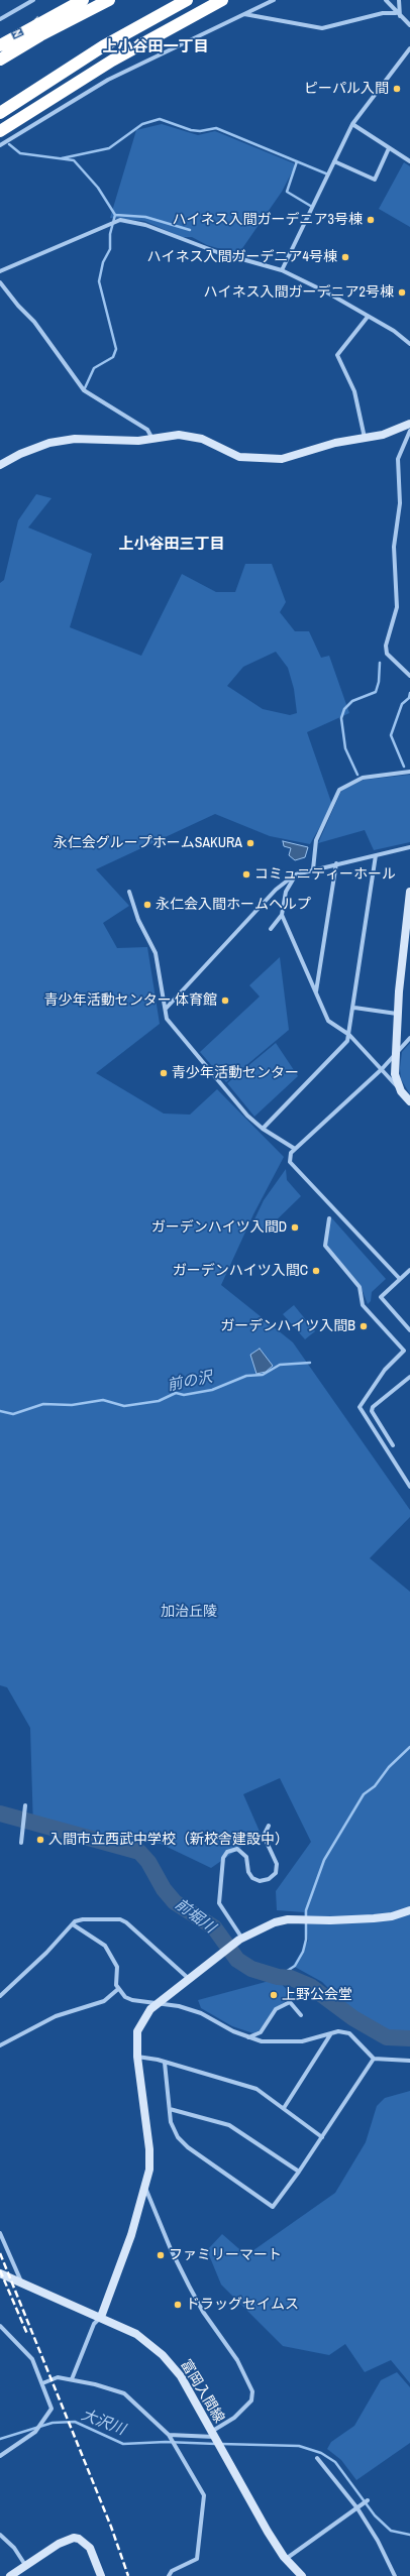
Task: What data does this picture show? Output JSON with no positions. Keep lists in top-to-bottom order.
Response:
{
  "streets": {
    "street": ["富岡入間線"]
  },
  "districts": ["上小谷田一丁目", "上小谷田三丁目"],
  "water": ["前の沢", "前堀川", "大沢川"],
  "parks": ["加治丘陵"],
  "places": [
    "ピーパル入間",
    "ハイネス入間ガーデニア3号棟",
    "ハイネス入間ガーデニア4号棟",
    "ハイネス入間ガーデニア2号棟",
    "永仁会グループホームSAKURA",
    "コミュニティーホール",
    "永仁会入間ホームヘルプ",
    "青少年活動センター 体育館",
    "青少年活動センター",
    "ガーデンハイツ入間D",
    "ガーデンハイツ入間C",
    "ガーデンハイツ入間B",
    "入間市立西武中学校（新校舎建設中）",
    "上野公会堂",
    "ファミリーマート",
    "ドラッグセイムス"
  ],
  "north": "bottom left"
}
